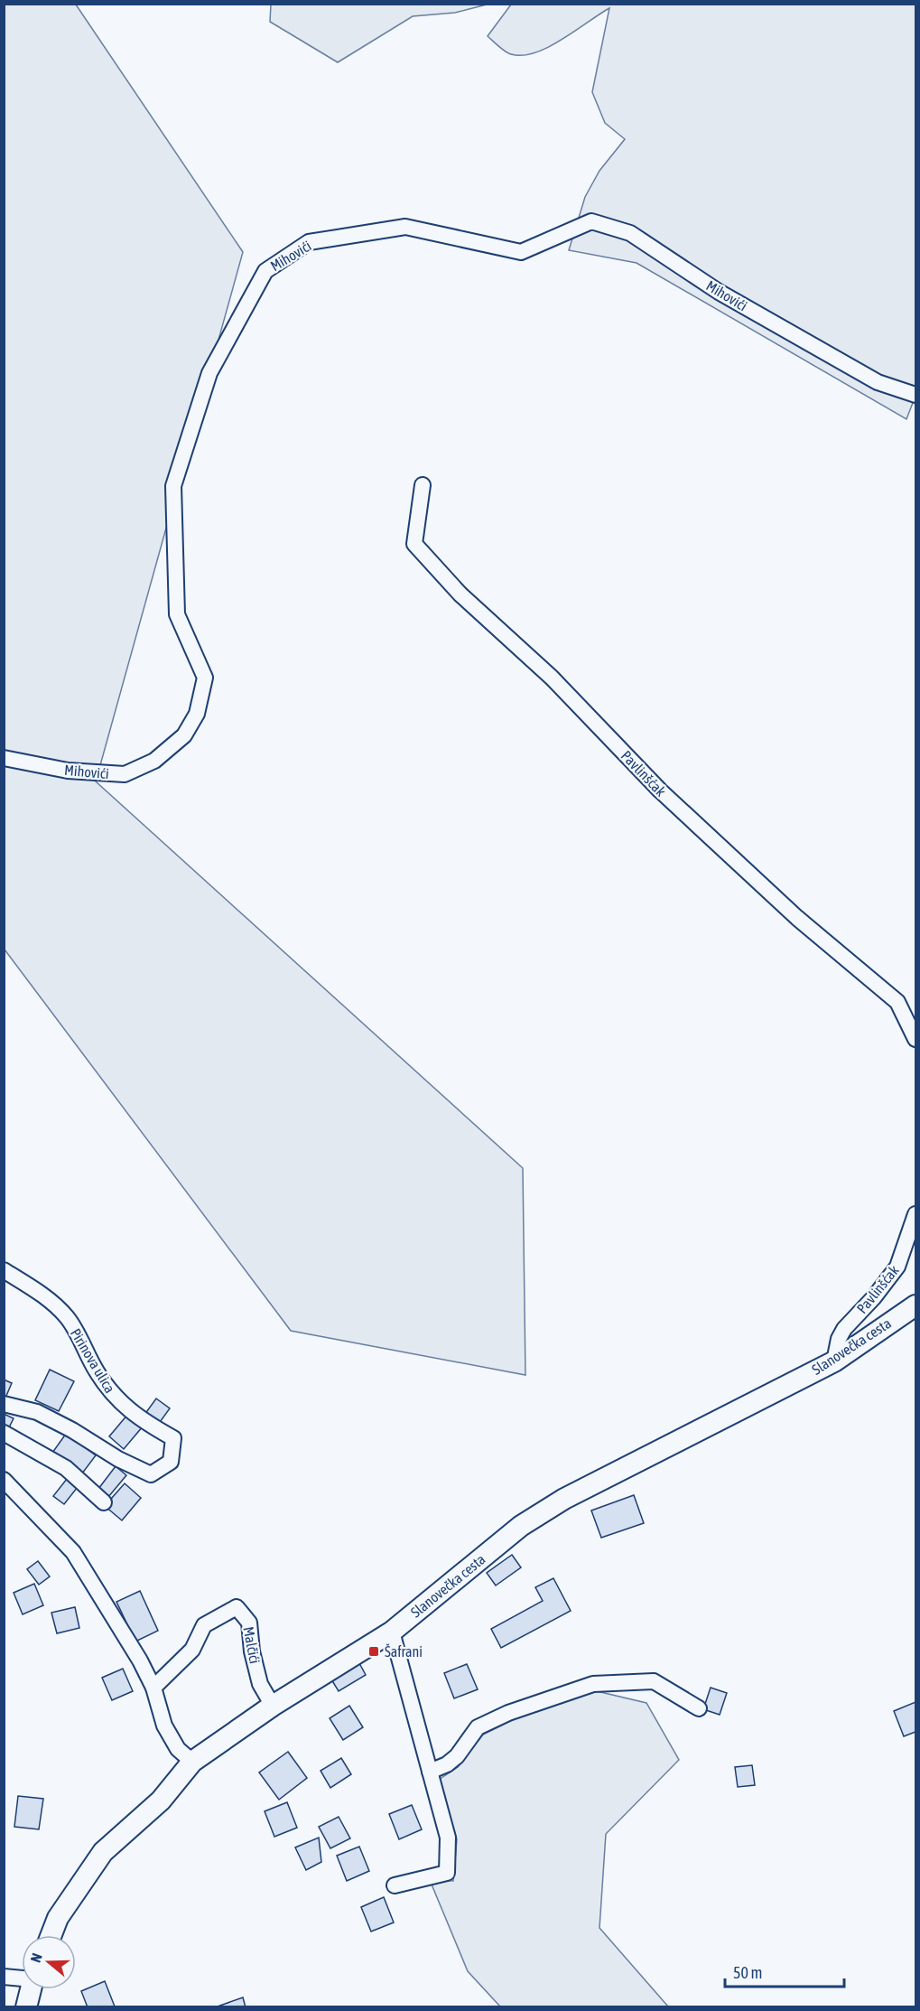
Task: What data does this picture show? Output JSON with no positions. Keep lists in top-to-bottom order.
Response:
{
  "streets": {
    "street": [
      "Mihovići",
      "Pavlinšćak",
      "Slanovečka cesta",
      "Pirinova ulica",
      "Malčići"
    ]
  },
  "crossings": [
    ["Pavlinšćak", "Slanovečka cesta"],
    ["Slanovečka cesta", "Malčići"]
  ],
  "places": {
    "transit": ["Šafrani"]
  },
  "scale_bar": "50 m",
  "north": "left"
}
